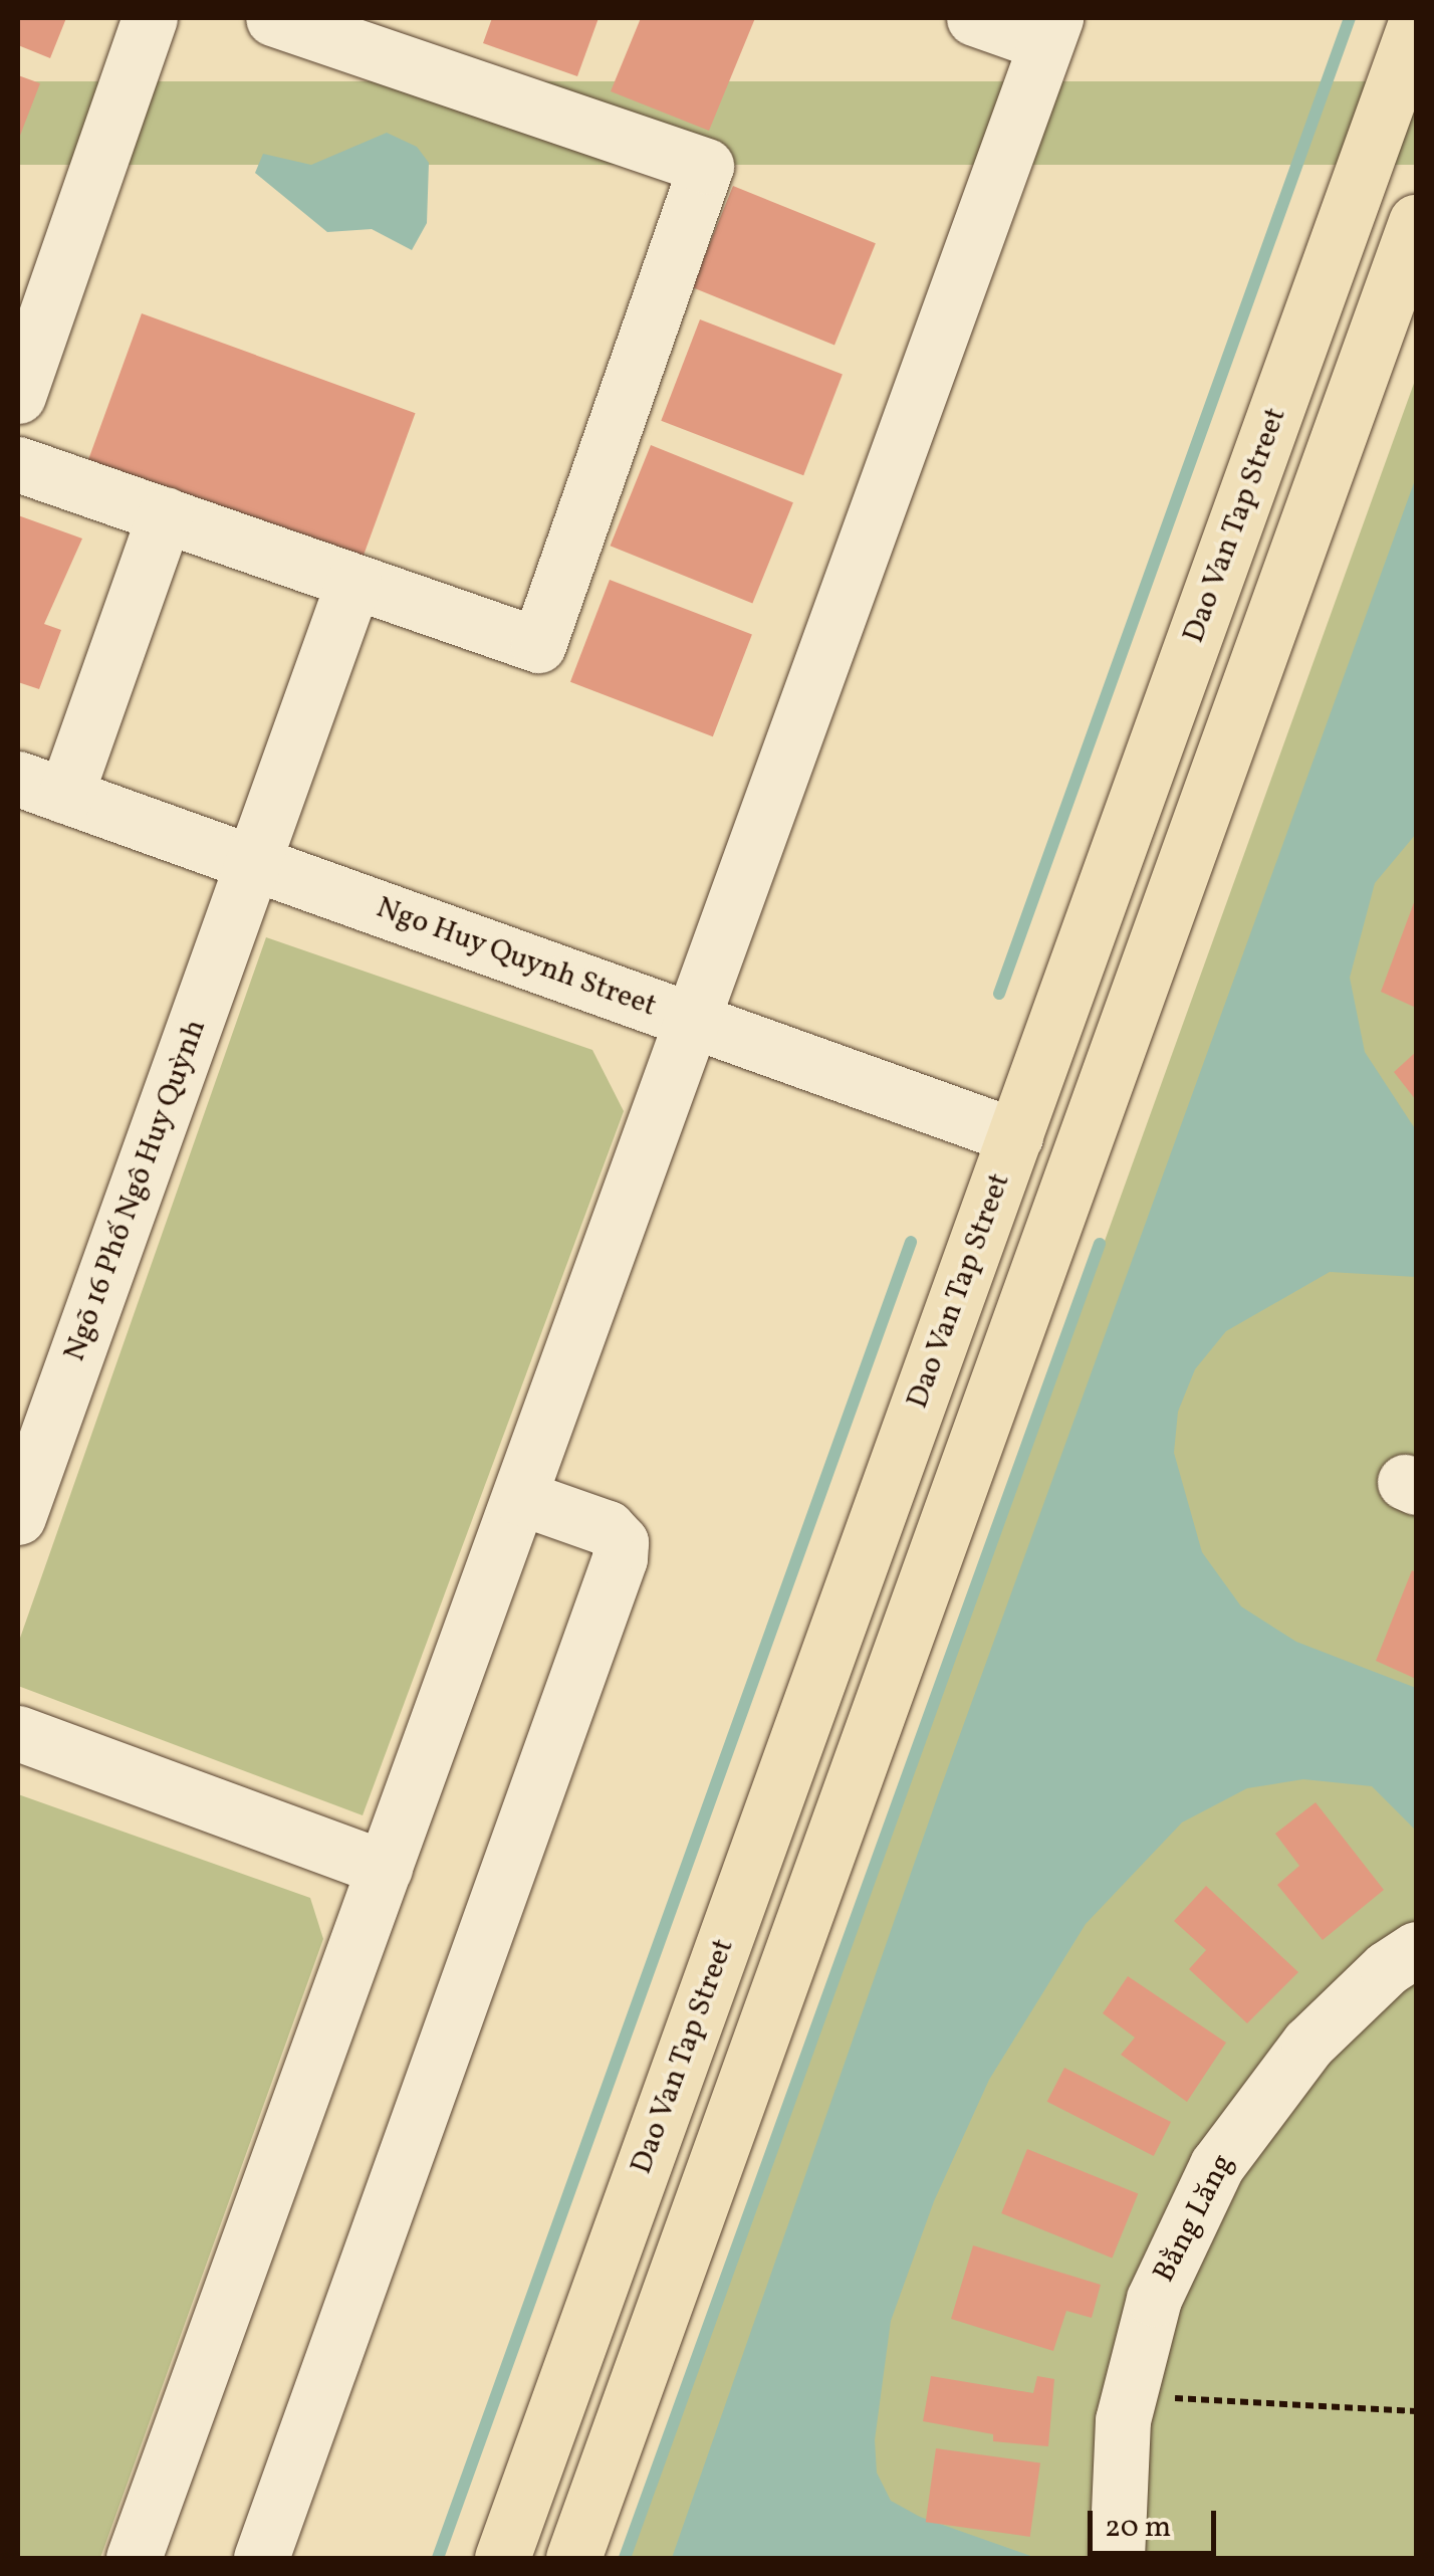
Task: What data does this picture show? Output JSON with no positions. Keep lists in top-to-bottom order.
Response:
{
  "streets": {
    "main road": ["Dao Van Tap Street"],
    "street": ["Ngo Huy Quynh Street", "Ngõ 16 Phố Ngô Huy Quỳnh", "Bằng Lăng"]
  },
  "crossings": [
    ["Dao Van Tap Street", "Ngo Huy Quynh Street"],
    ["Ngo Huy Quynh Street", "Ngõ 16 Phố Ngô Huy Quỳnh"]
  ],
  "scale_bar": "20 m"
}
